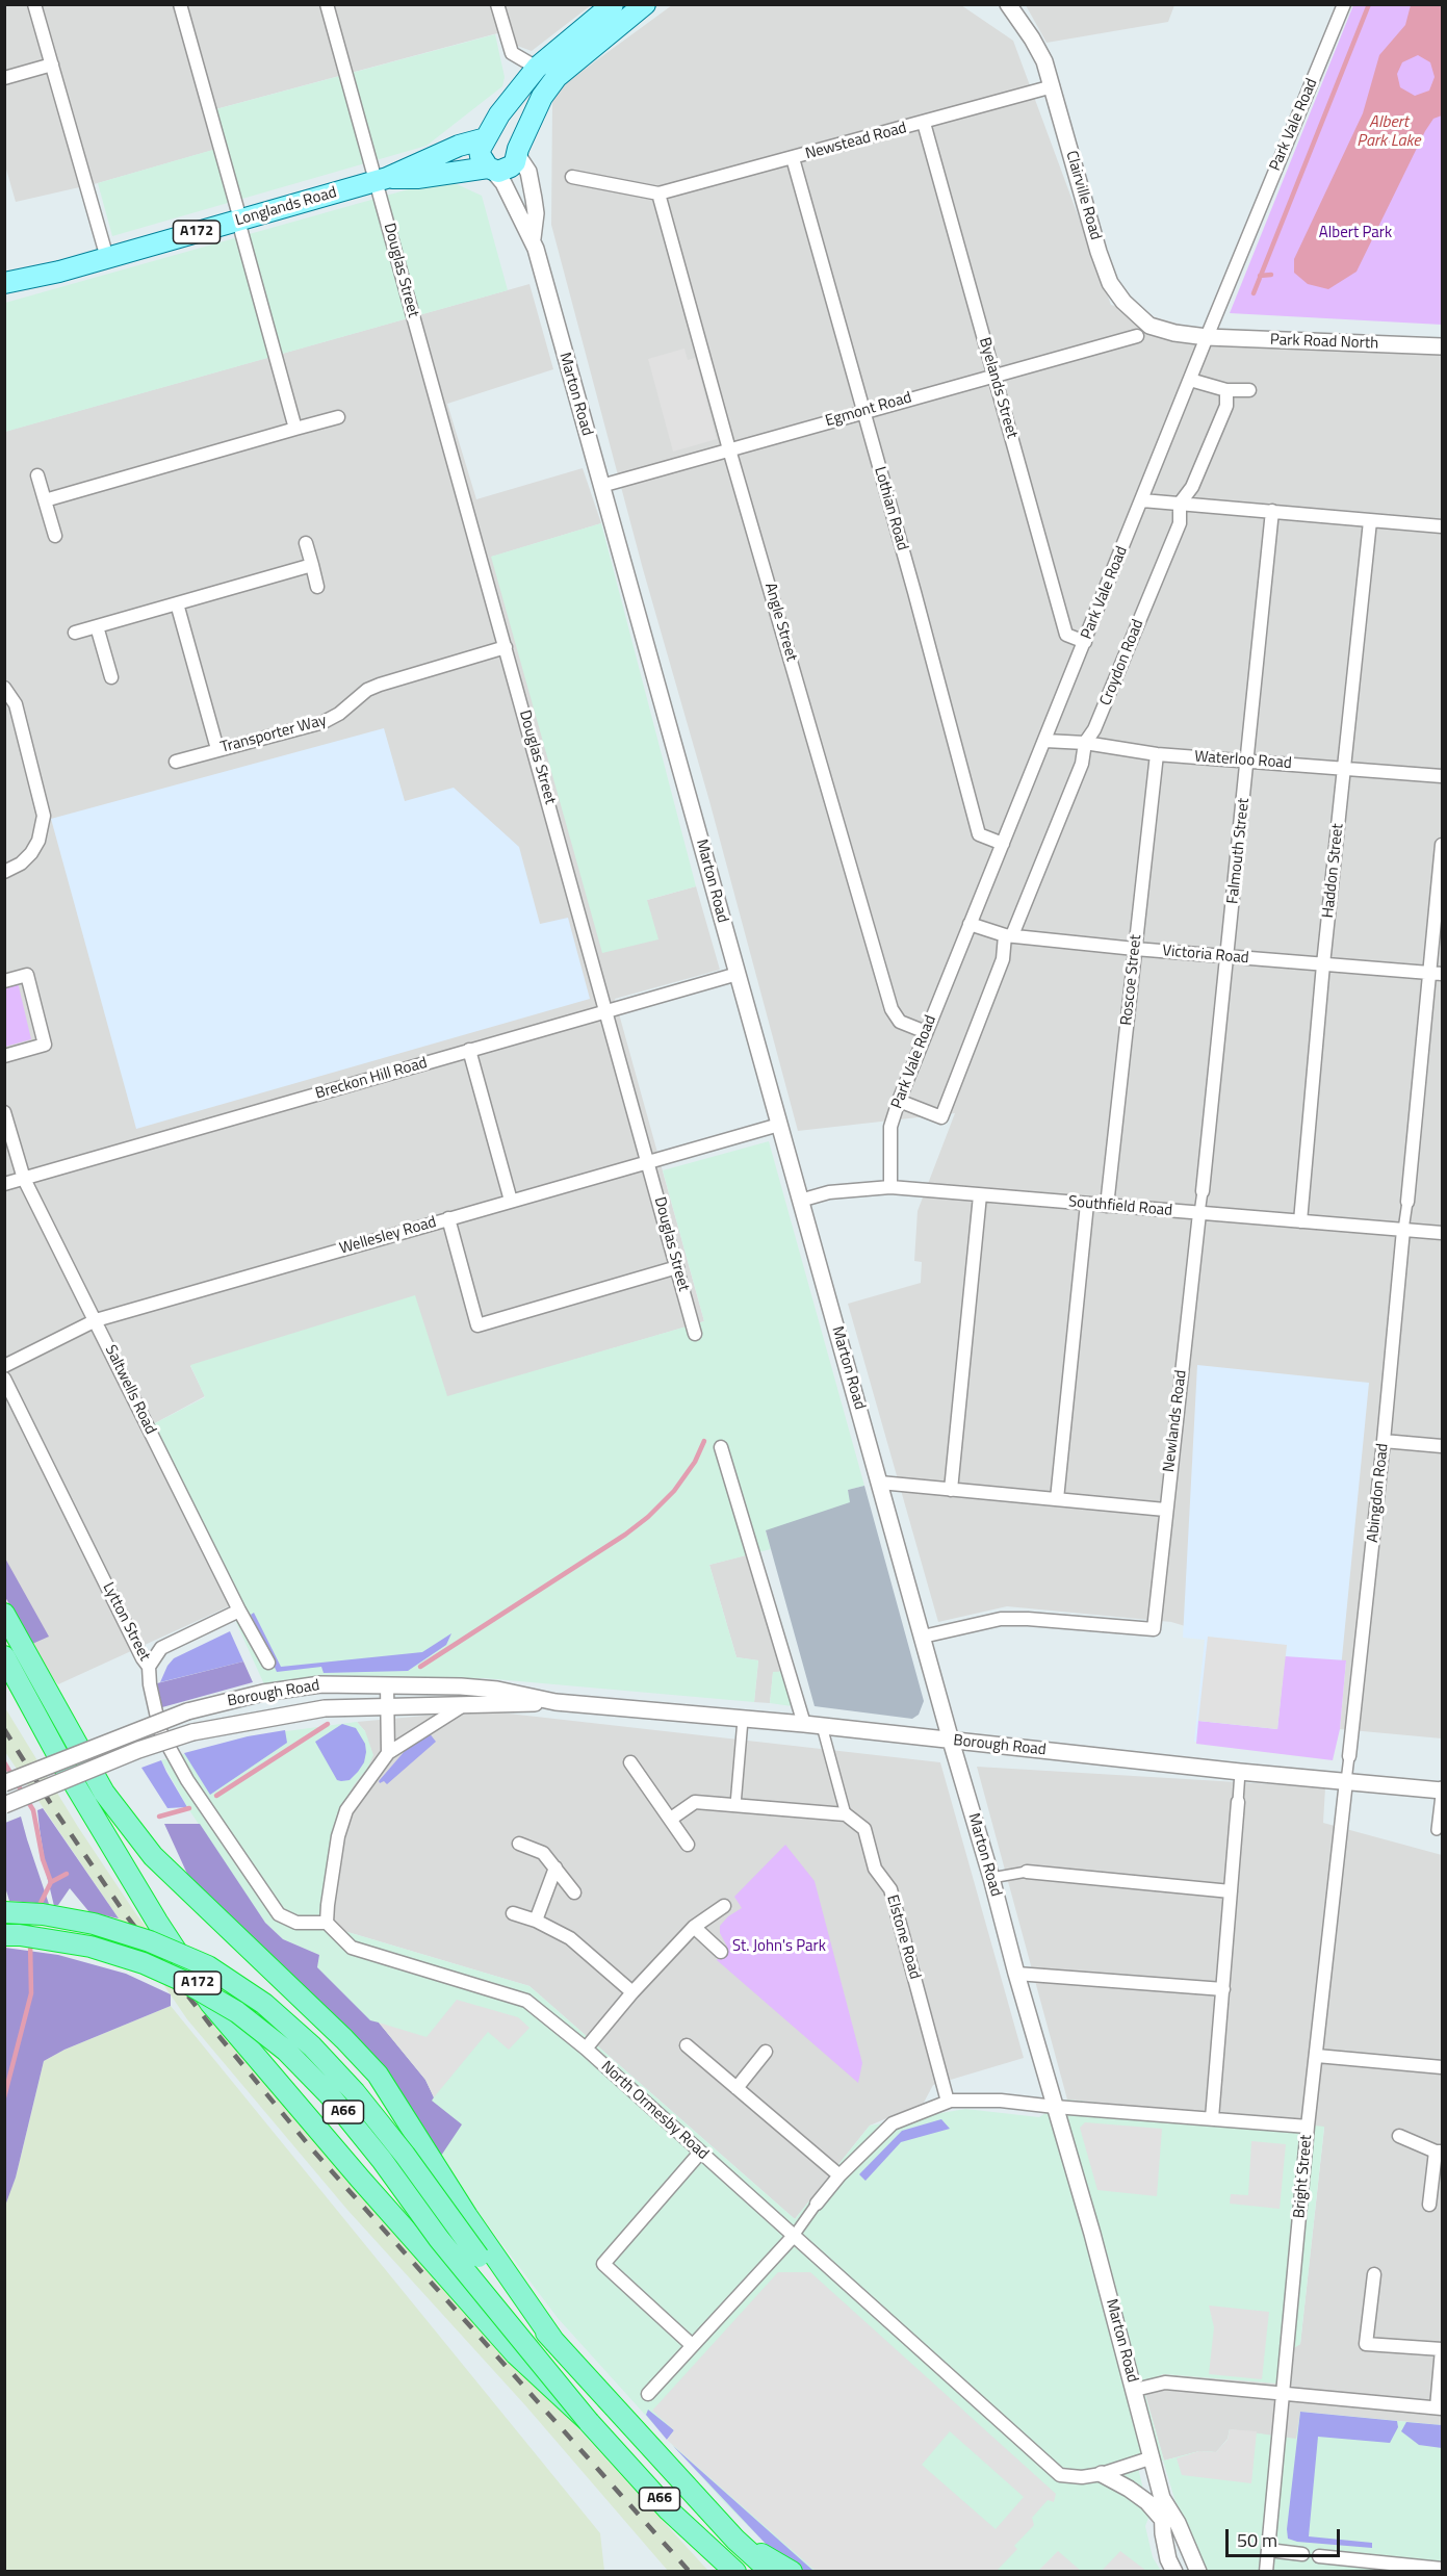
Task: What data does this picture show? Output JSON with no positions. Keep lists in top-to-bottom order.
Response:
{
  "streets": {
    "highway": ["A172", "A66"],
    "main road": ["Longlands Road", "Marton Road"],
    "street": [
      "Park Vale Road",
      "Newstead Road",
      "Clairville Road",
      "Douglas Street",
      "Park Road North",
      "Byelands Street",
      "Egmont Road",
      "Lothian Road",
      "Angle Street",
      "Croydon Road",
      "Transporter Way",
      "Waterloo Road",
      "Falmouth Street",
      "Haddon Street",
      "Victoria Road",
      "Roscoe Street",
      "Breckon Hill Road",
      "Southfield Road",
      "Wellesley Road",
      "Saltwells Road",
      "Newlands Road",
      "Abingdon Road",
      "Lytton Street",
      "Borough Road",
      "Elstone Road",
      "North Ormesby Road",
      "Bright Street"
    ]
  },
  "crossings": [
    ["Park Vale Road", "Clairville Road"],
    ["Park Vale Road", "Park Road North"],
    ["Park Vale Road", "Byelands Street"],
    ["Park Vale Road", "Lothian Road"],
    ["Park Vale Road", "Angle Street"],
    ["Park Vale Road", "Croydon Road"],
    ["Park Vale Road", "Waterloo Road"],
    ["Park Vale Road", "Victoria Road"],
    ["Park Vale Road", "Southfield Road"],
    ["Newstead Road", "Clairville Road"],
    ["Newstead Road", "Byelands Street"],
    ["Newstead Road", "Lothian Road"],
    ["Newstead Road", "Angle Street"],
    ["Clairville Road", "Park Road North"],
    ["Longlands Road", "Douglas Street"],
    ["Longlands Road", "Marton Road"],
    ["A172", "A66"],
    ["Douglas Street", "Transporter Way"],
    ["Douglas Street", "Breckon Hill Road"],
    ["Douglas Street", "Wellesley Road"],
    ["Byelands Street", "Egmont Road"],
    ["Marton Road", "Egmont Road"],
    ["Marton Road", "Breckon Hill Road"],
    ["Marton Road", "Southfield Road"],
    ["Marton Road", "Wellesley Road"],
    ["Marton Road", "Newlands Road"],
    ["Marton Road", "Borough Road"],
    ["Marton Road", "North Ormesby Road"],
    ["Egmont Road", "Lothian Road"],
    ["Egmont Road", "Angle Street"],
    ["Croydon Road", "Waterloo Road"],
    ["Croydon Road", "Victoria Road"],
    ["Waterloo Road", "Falmouth Street"],
    ["Waterloo Road", "Haddon Street"],
    ["Waterloo Road", "Roscoe Street"],
    ["Falmouth Street", "Victoria Road"],
    ["Haddon Street", "Victoria Road"],
    ["Haddon Street", "Southfield Road"],
    ["Victoria Road", "Roscoe Street"],
    ["Roscoe Street", "Southfield Road"],
    ["Breckon Hill Road", "Saltwells Road"],
    ["Southfield Road", "Newlands Road"],
    ["Southfield Road", "Abingdon Road"],
    ["Wellesley Road", "Saltwells Road"],
    ["Lytton Street", "North Ormesby Road"],
    ["Borough Road", "Bright Street"]
  ],
  "water": ["Albert Park Lake"],
  "parks": ["Albert Park", "St. John's Park"],
  "scale_bar": "50 m"
}
